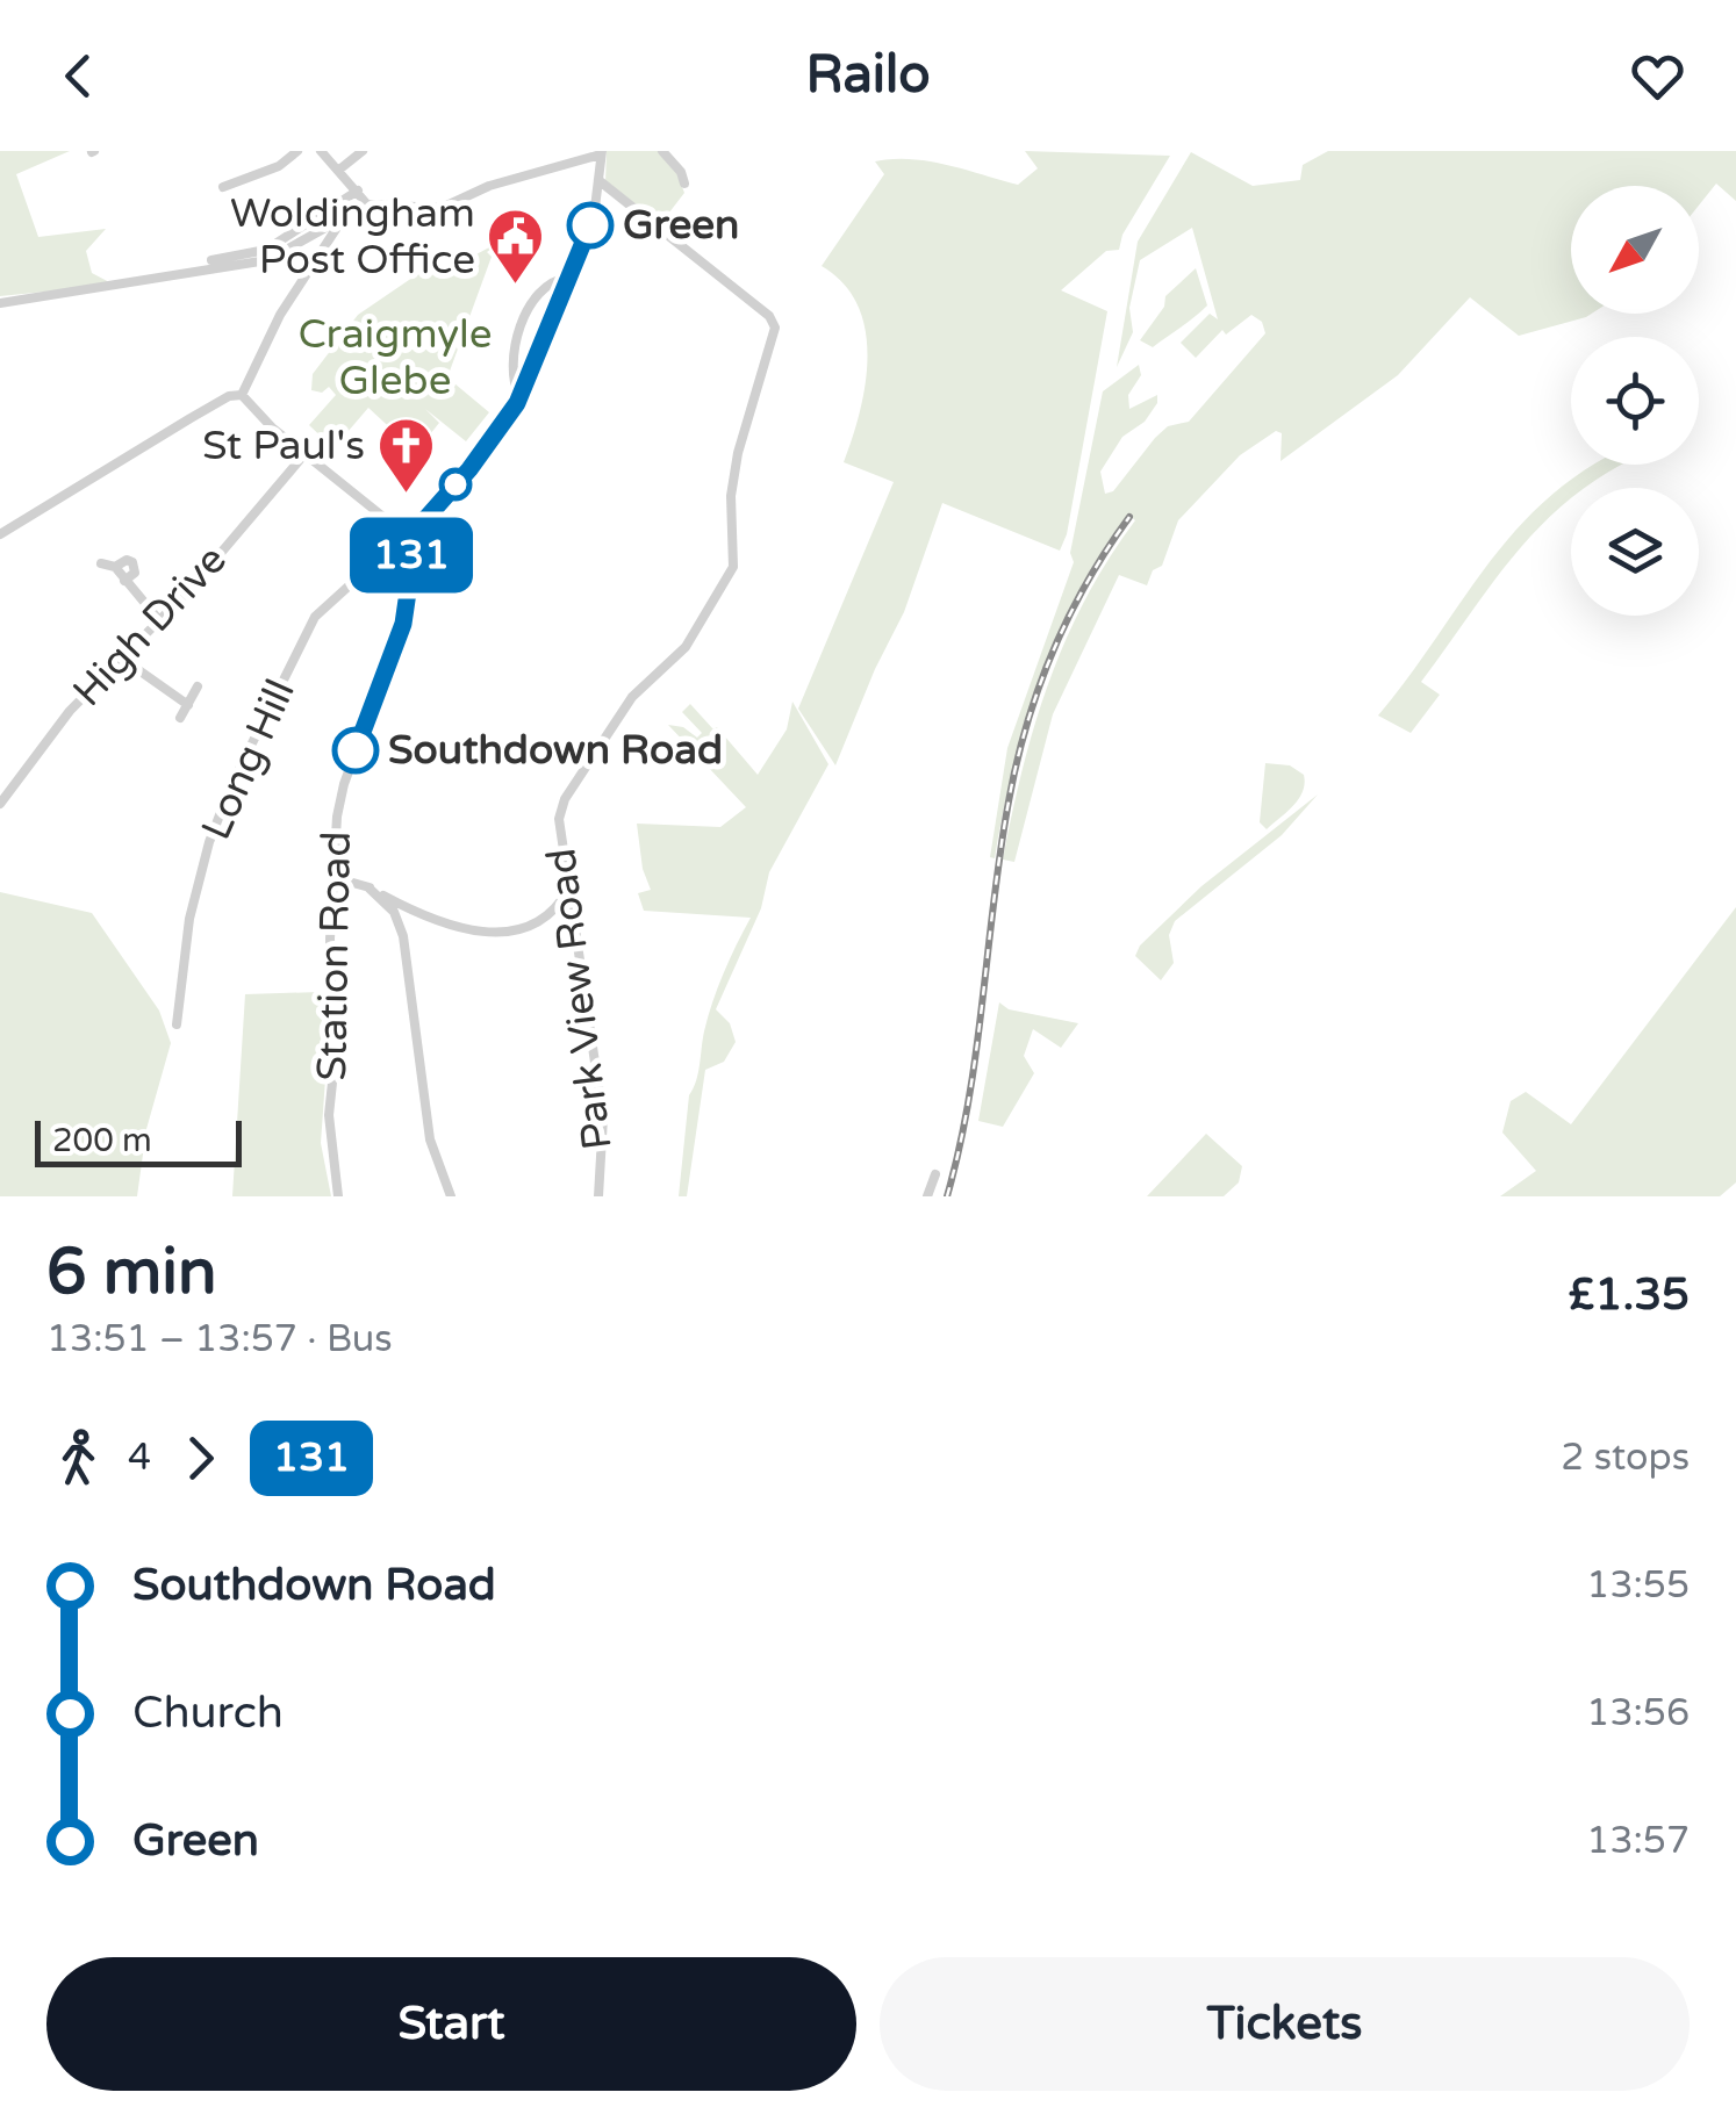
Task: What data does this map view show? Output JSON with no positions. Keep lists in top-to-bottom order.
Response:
{
  "streets": {
    "street": [
      "High Drive",
      "Long Hill",
      "Station Road",
      "Park View Road"
    ]
  },
  "crossings": [
    ["Long Hill", "Station Road"],
    ["Station Road", "Park View Road"]
  ],
  "parks": ["Craigmyle Glebe"],
  "places": {
    "other": ["Green", "Southdown Road"],
    "public building": ["Woldingham Post Office"],
    "church": ["St Paul's"]
  },
  "lines": ["bus line 131"],
  "scale_bar": "200 m",
  "north": "bottom left",
  "page": {
    "header": "Railo",
    "on_map": "131",
    "scale": "200 m",
    "heading": ["6 min", "13:51 – 13:57 · Bus", "£1.35"],
    "legs": ["4", "131", "2 stops"],
    "list": [
      {
        "name": "Southdown Road",
        "value": "13:55"
      },
      {
        "name": "Church",
        "value": "13:56"
      },
      {
        "name": "Green",
        "value": "13:57"
      }
    ],
    "buttons": ["Start", "Tickets"]
  }
}
